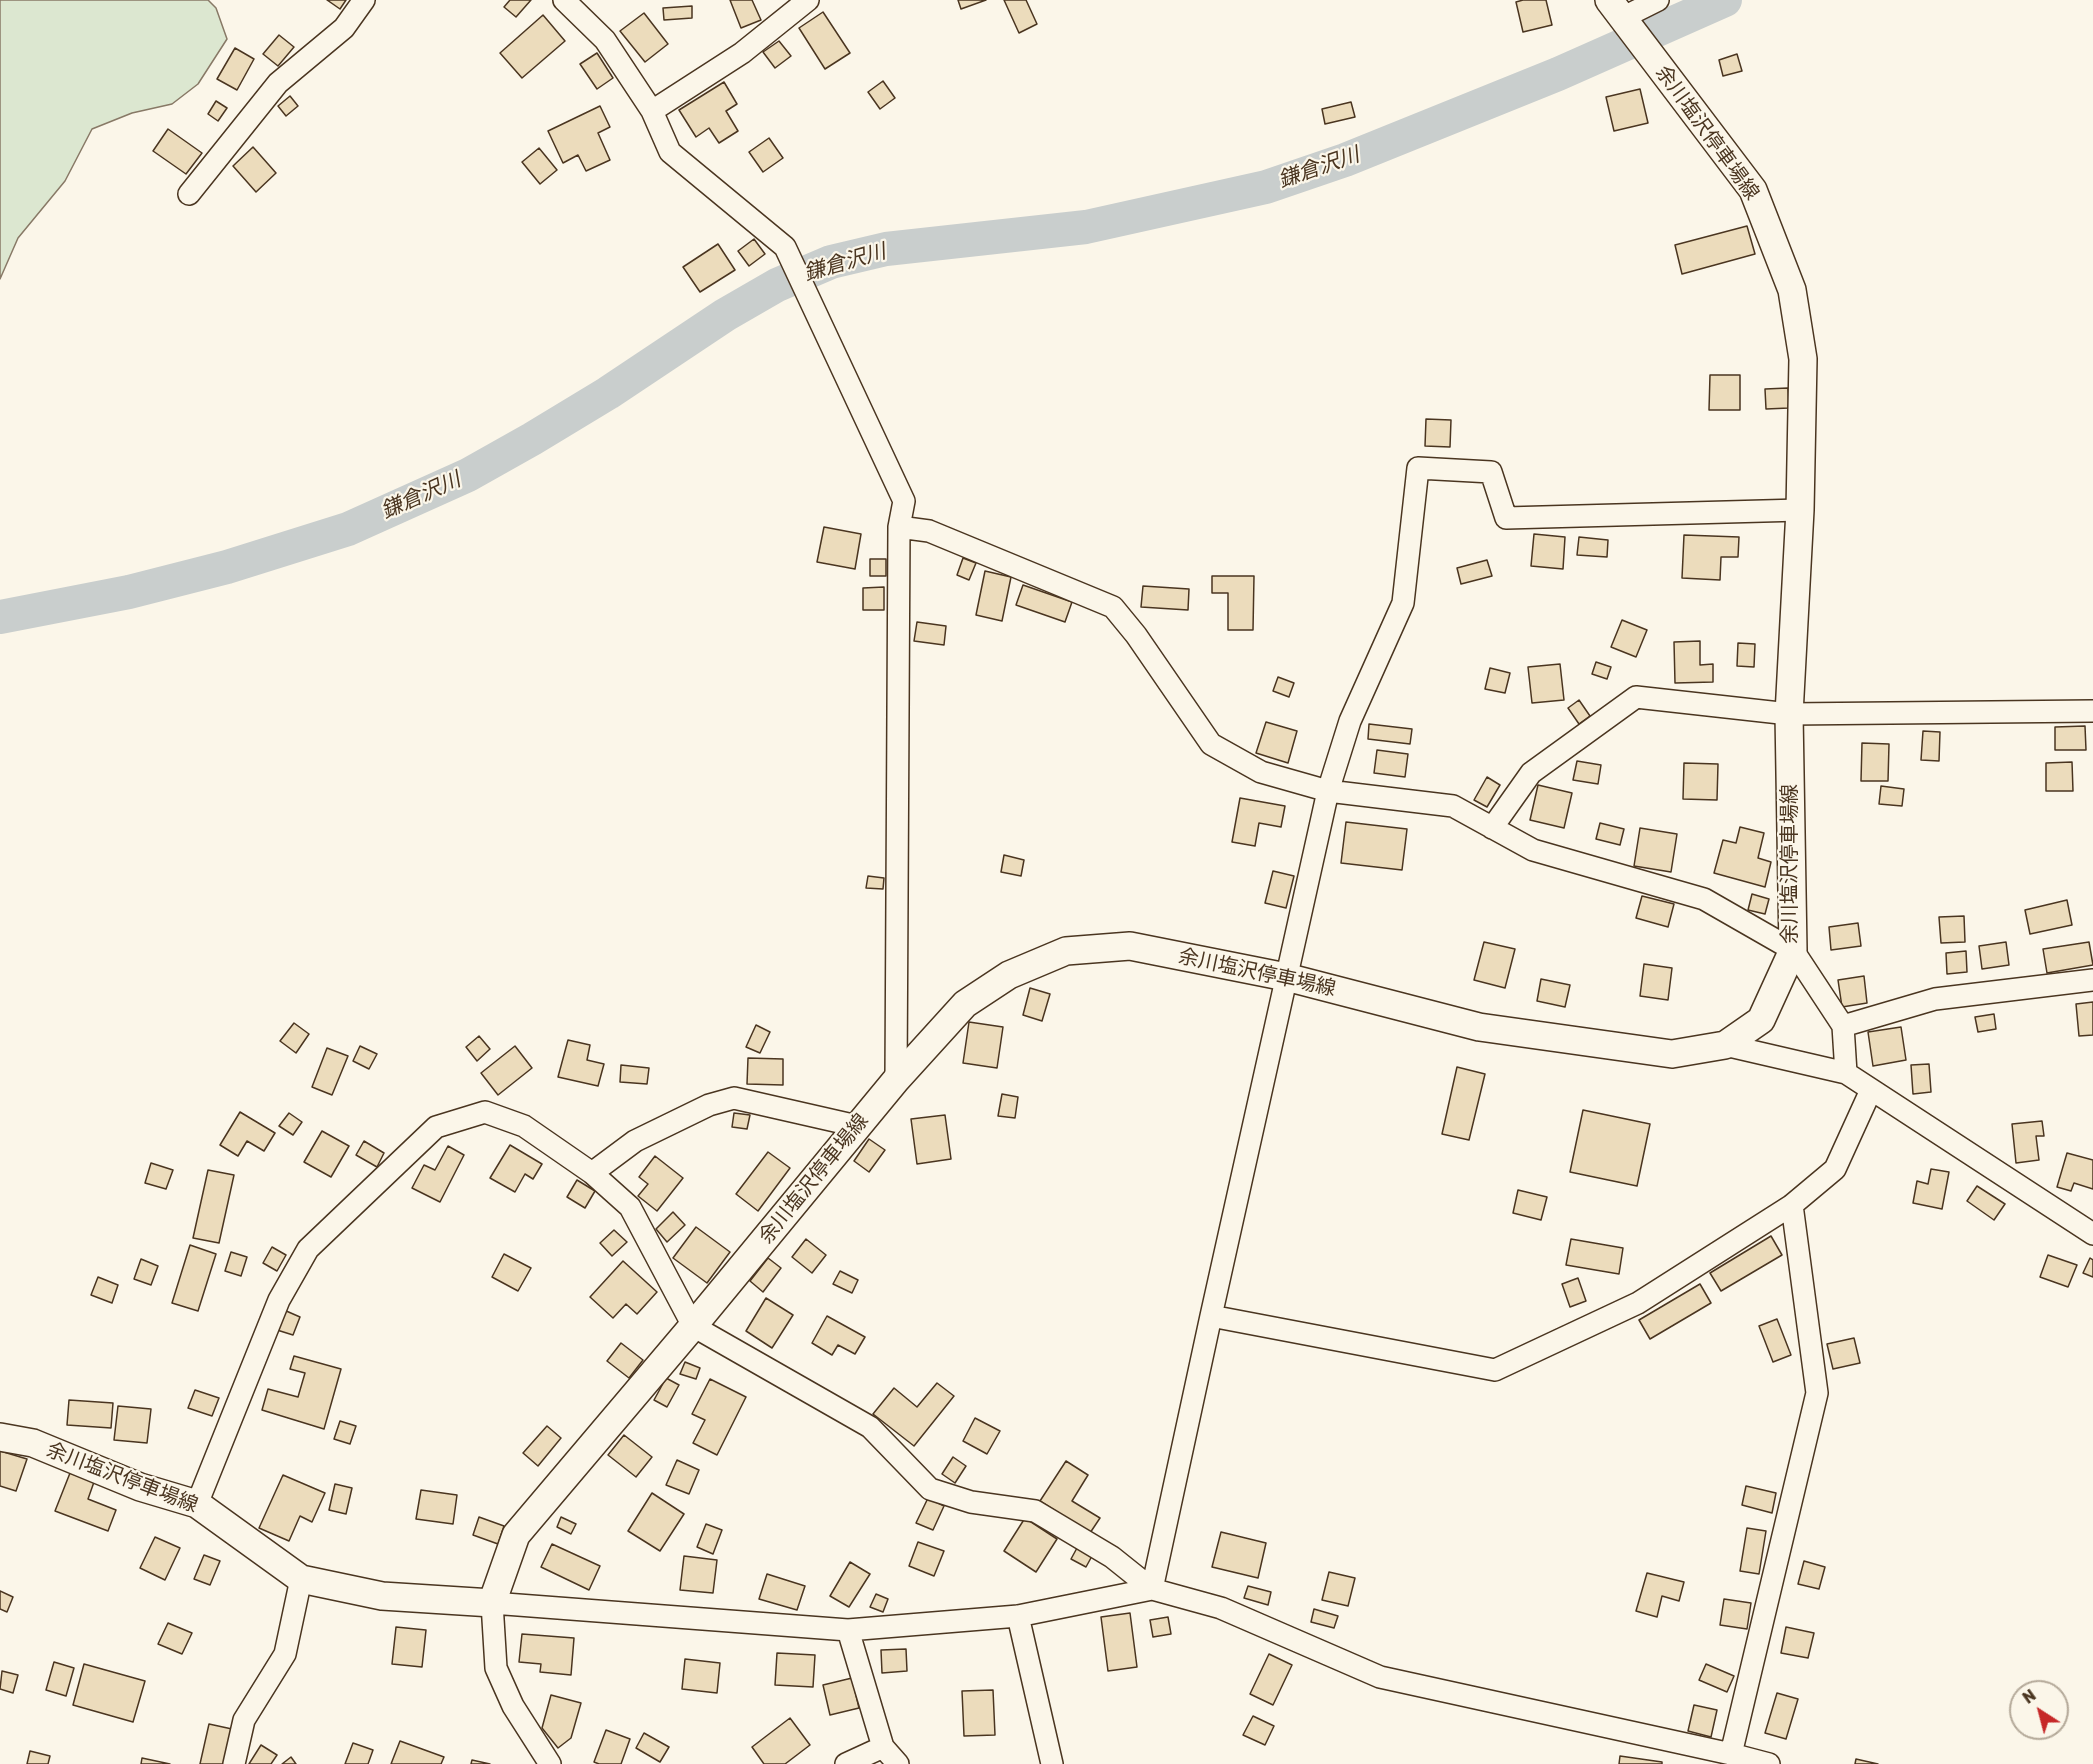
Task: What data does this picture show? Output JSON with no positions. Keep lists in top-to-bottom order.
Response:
{
  "streets": {
    "main road": ["余川塩沢停車場線"]
  },
  "water": ["鎌倉沢川"],
  "north": "top left"
}
